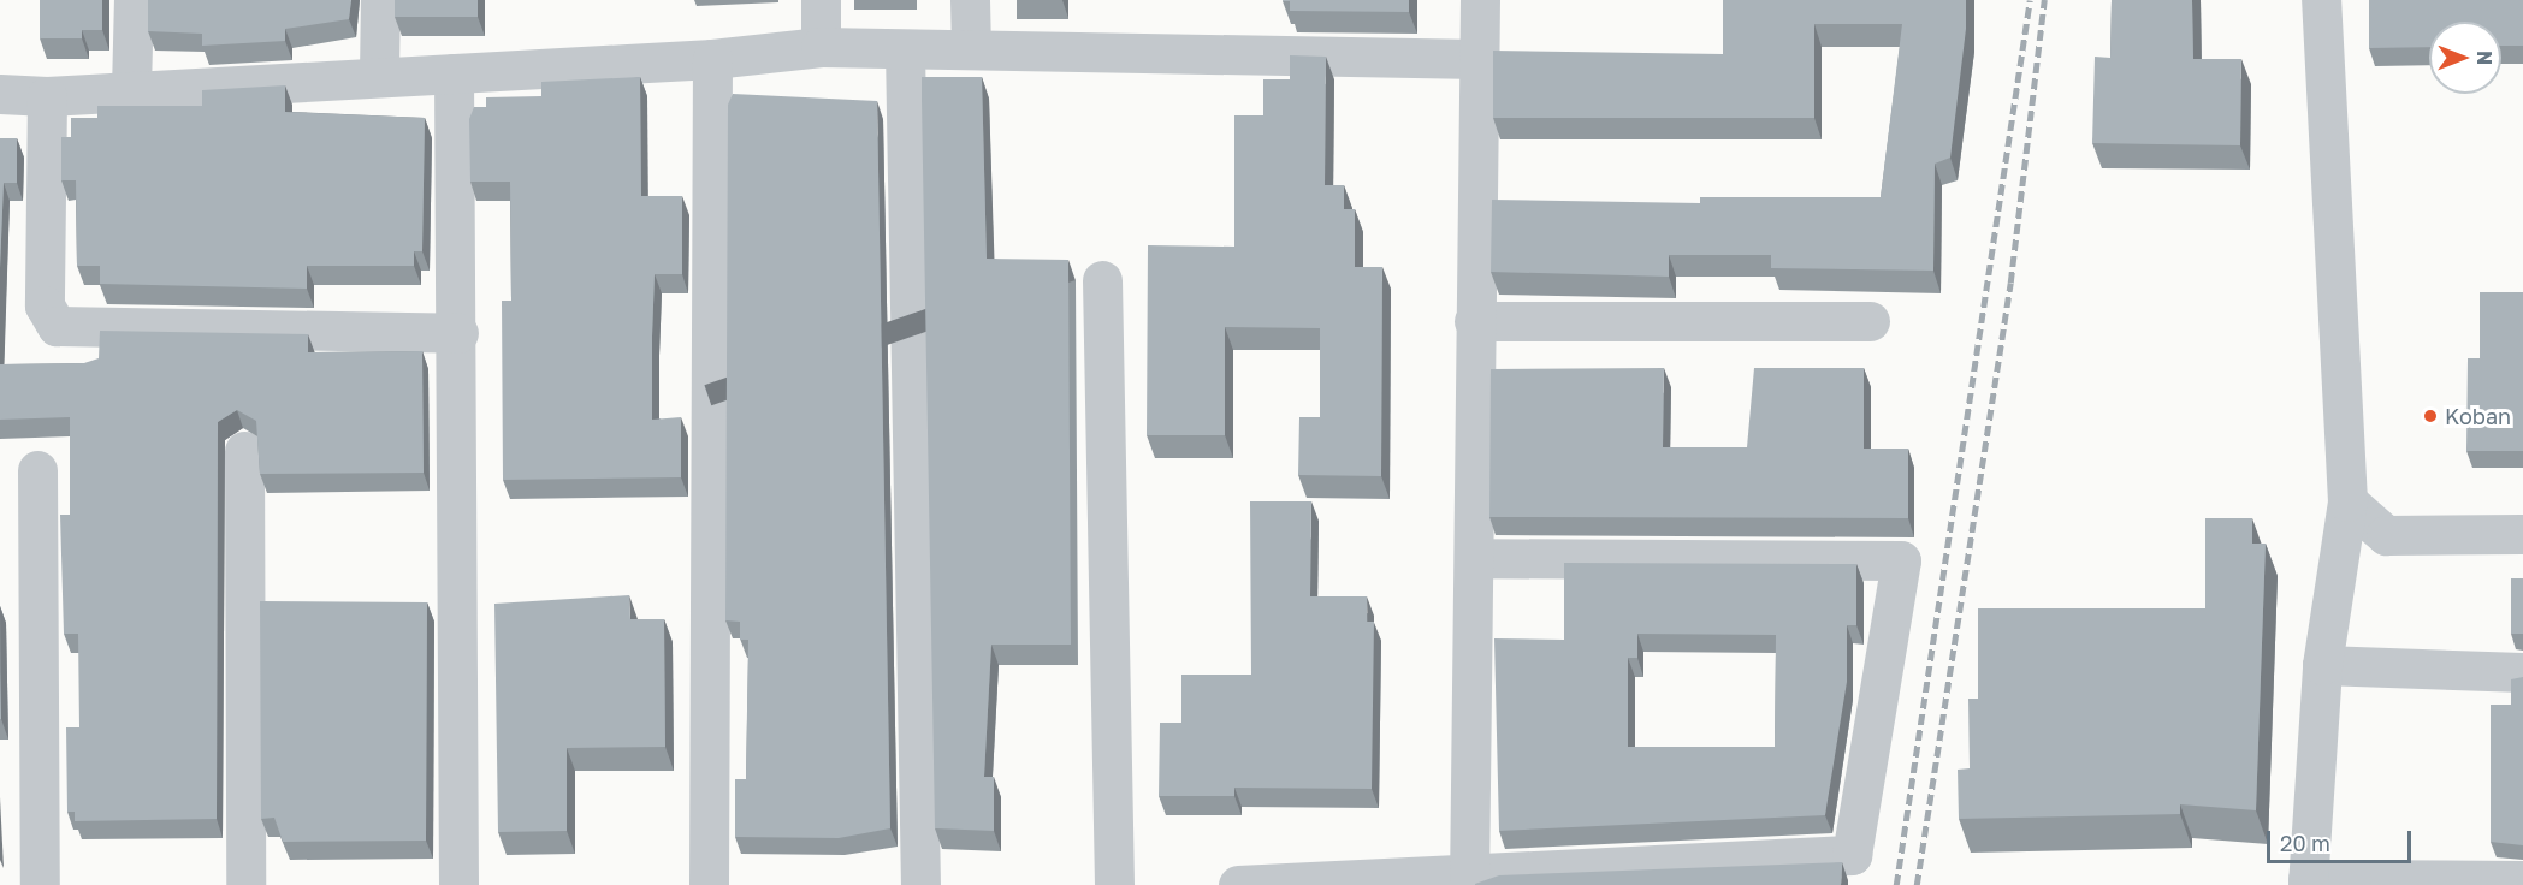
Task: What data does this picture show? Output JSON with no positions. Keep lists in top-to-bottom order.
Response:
{
  "places": ["Koban"],
  "scale_bar": "20 m",
  "north": "right"
}
